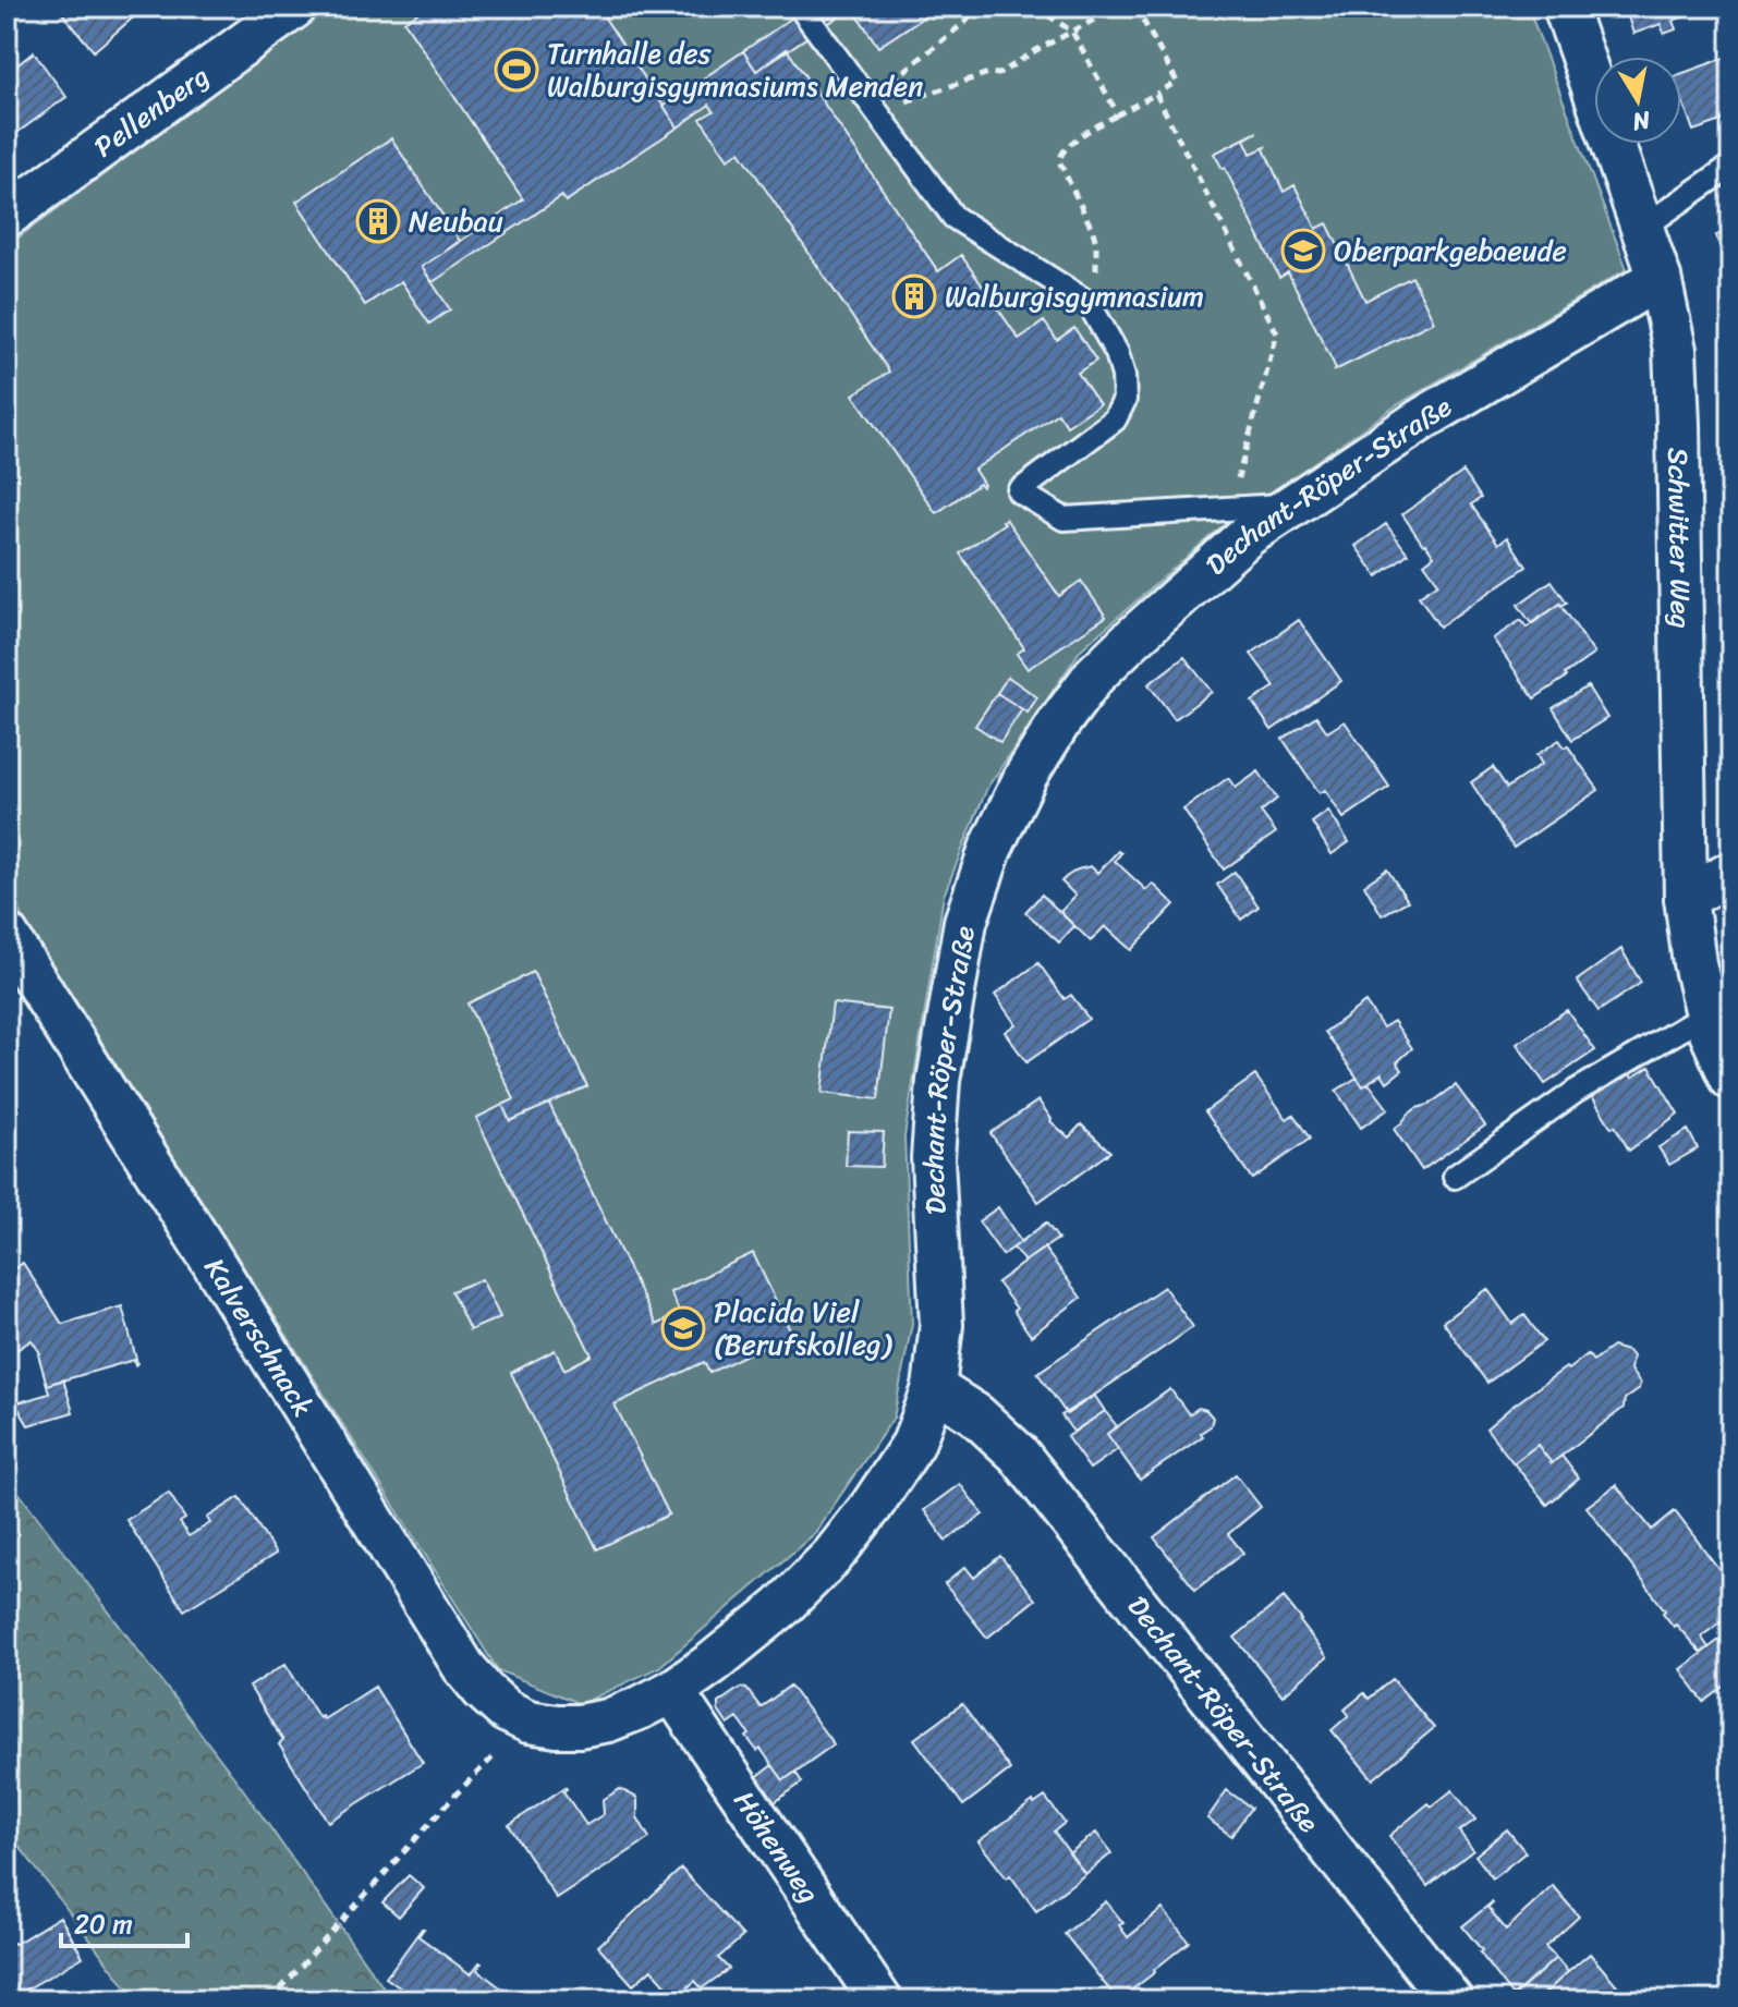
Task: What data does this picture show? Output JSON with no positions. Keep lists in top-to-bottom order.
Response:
{
  "streets": {
    "street": [
      "Pellenberg",
      "Dechant-Röper-Straße",
      "Schwitter Weg",
      "Kalverschnack",
      "Höhenweg"
    ]
  },
  "crossings": [
    ["Dechant-Röper-Straße", "Schwitter Weg"],
    ["Dechant-Röper-Straße", "Kalverschnack"],
    ["Kalverschnack", "Höhenweg"]
  ],
  "places": {
    "sports": ["Turnhalle des Walburgisgymnasiums Menden"],
    "building": ["Neubau", "Walburgisgymnasium"],
    "school or university": ["Oberparkgebaeude", "Placida Viel (Berufskolleg)"]
  },
  "scale_bar": "20 m",
  "north": "bottom"
}
